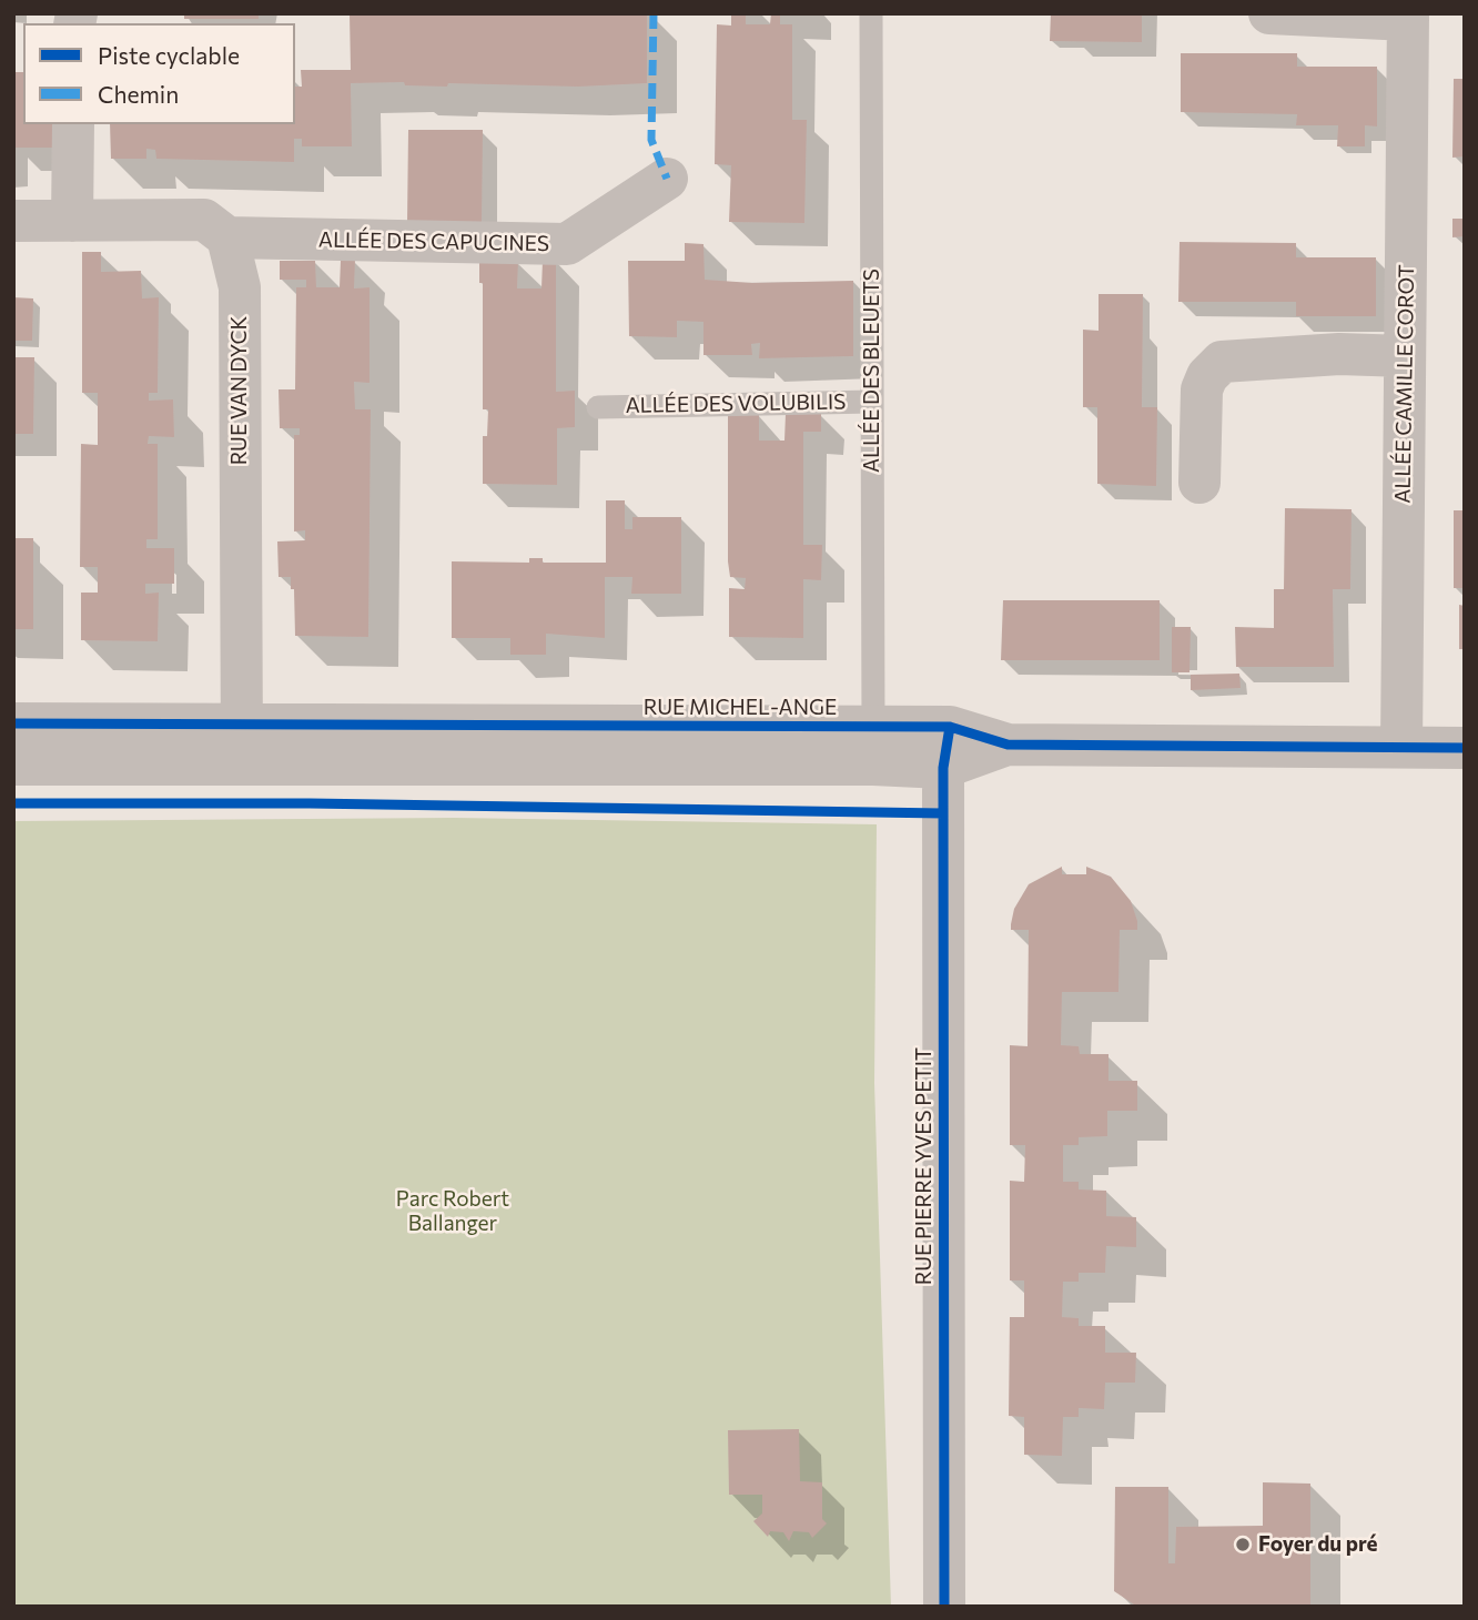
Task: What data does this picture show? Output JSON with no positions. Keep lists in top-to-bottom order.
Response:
{
  "streets": {
    "street": [
      "ALLÉE DES CAPUCINES",
      "ALLÉE CAMILLE COROT",
      "RUE VAN DYCK",
      "RUE MICHEL-ANGE",
      "RUE PIERRE YVES PETIT"
    ],
    "lane": ["ALLÉE DES BLEUETS", "ALLÉE DES VOLUBILIS"]
  },
  "crossings": [
    ["ALLÉE DES CAPUCINES", "RUE VAN DYCK"],
    ["ALLÉE DES BLEUETS", "ALLÉE DES VOLUBILIS"],
    ["ALLÉE DES BLEUETS", "RUE MICHEL-ANGE"],
    ["ALLÉE CAMILLE COROT", "RUE MICHEL-ANGE"],
    ["RUE VAN DYCK", "RUE MICHEL-ANGE"],
    ["RUE MICHEL-ANGE", "RUE PIERRE YVES PETIT"]
  ],
  "parks": ["Parc Robert Ballanger"],
  "places": ["Foyer du pré"],
  "legend": ["Piste cyclable", "Chemin"]
}
